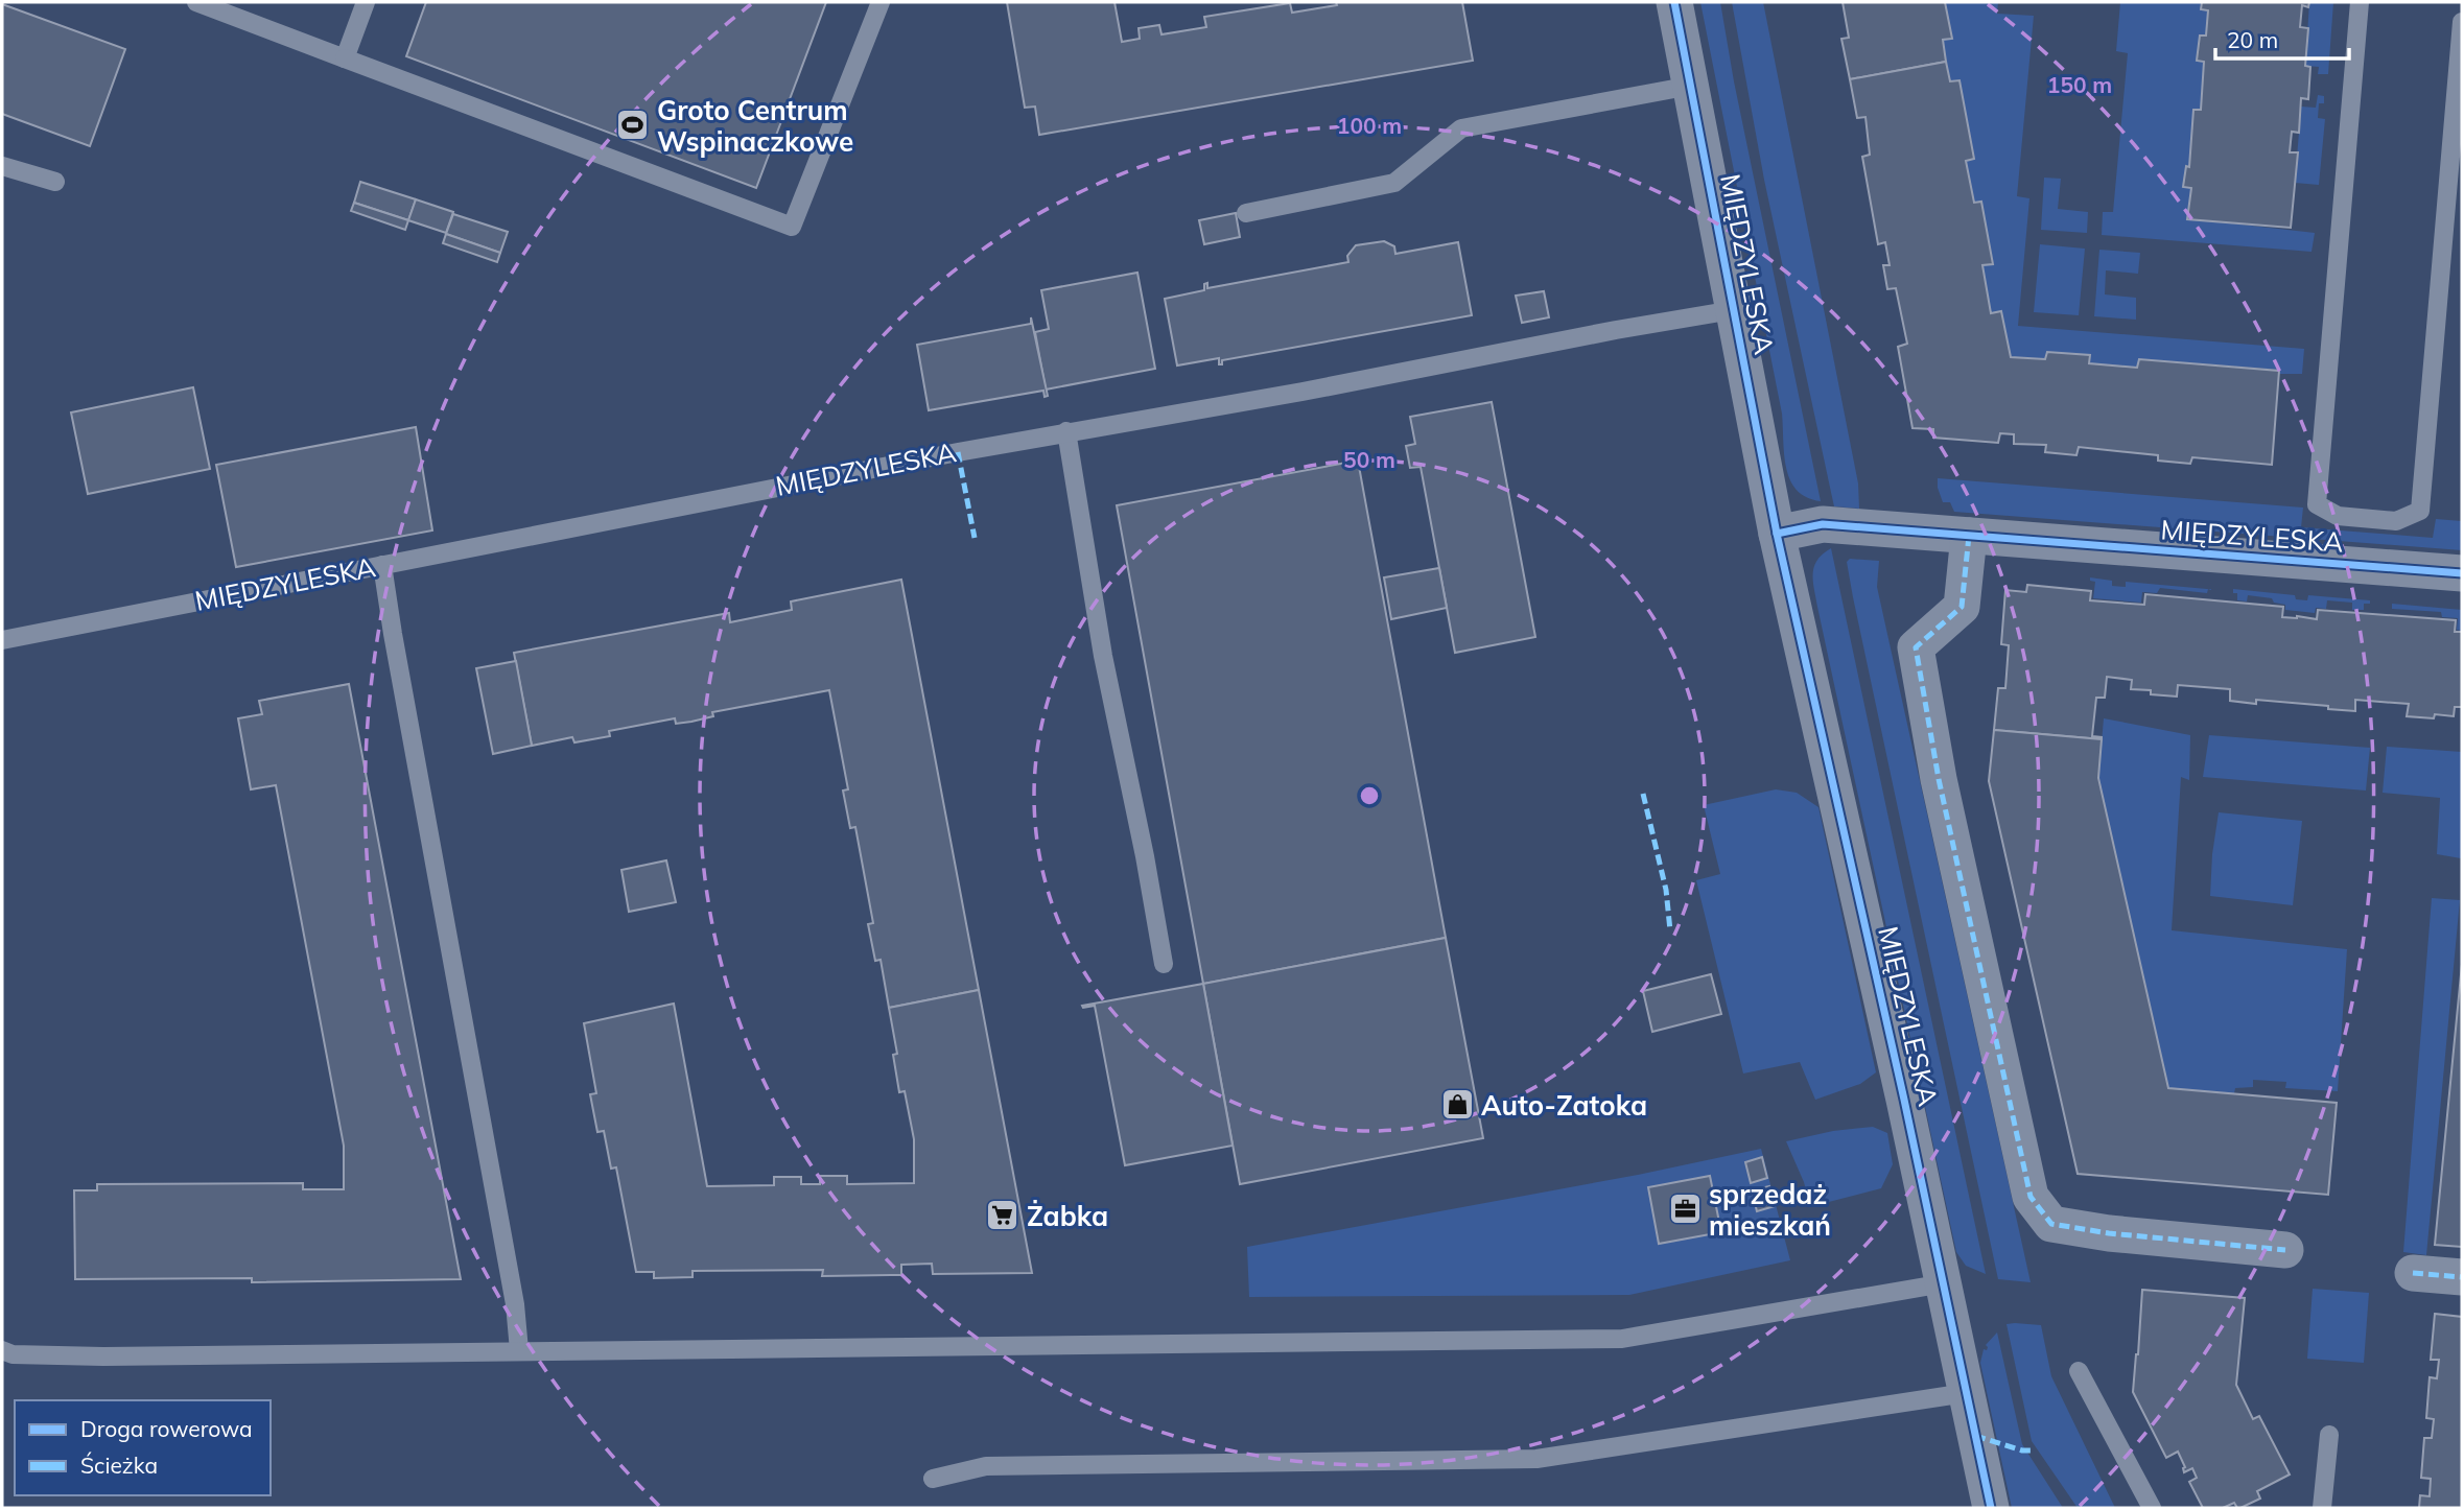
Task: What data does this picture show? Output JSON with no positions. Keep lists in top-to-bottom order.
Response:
{
  "streets": {
    "street": ["MIĘDZYLESKA"]
  },
  "places": {
    "sports": ["Groto Centrum Wspinaczkowe"],
    "shop": ["Auto-Zatoka"],
    "office": ["sprzedaż mieszkań"],
    "supermarket": ["Żabka"]
  },
  "legend": ["Droga rowerowa", "Ścieżka"],
  "scale_bar": "20 m",
  "rings": ["150 m", "100 m", "50 m"]
}
